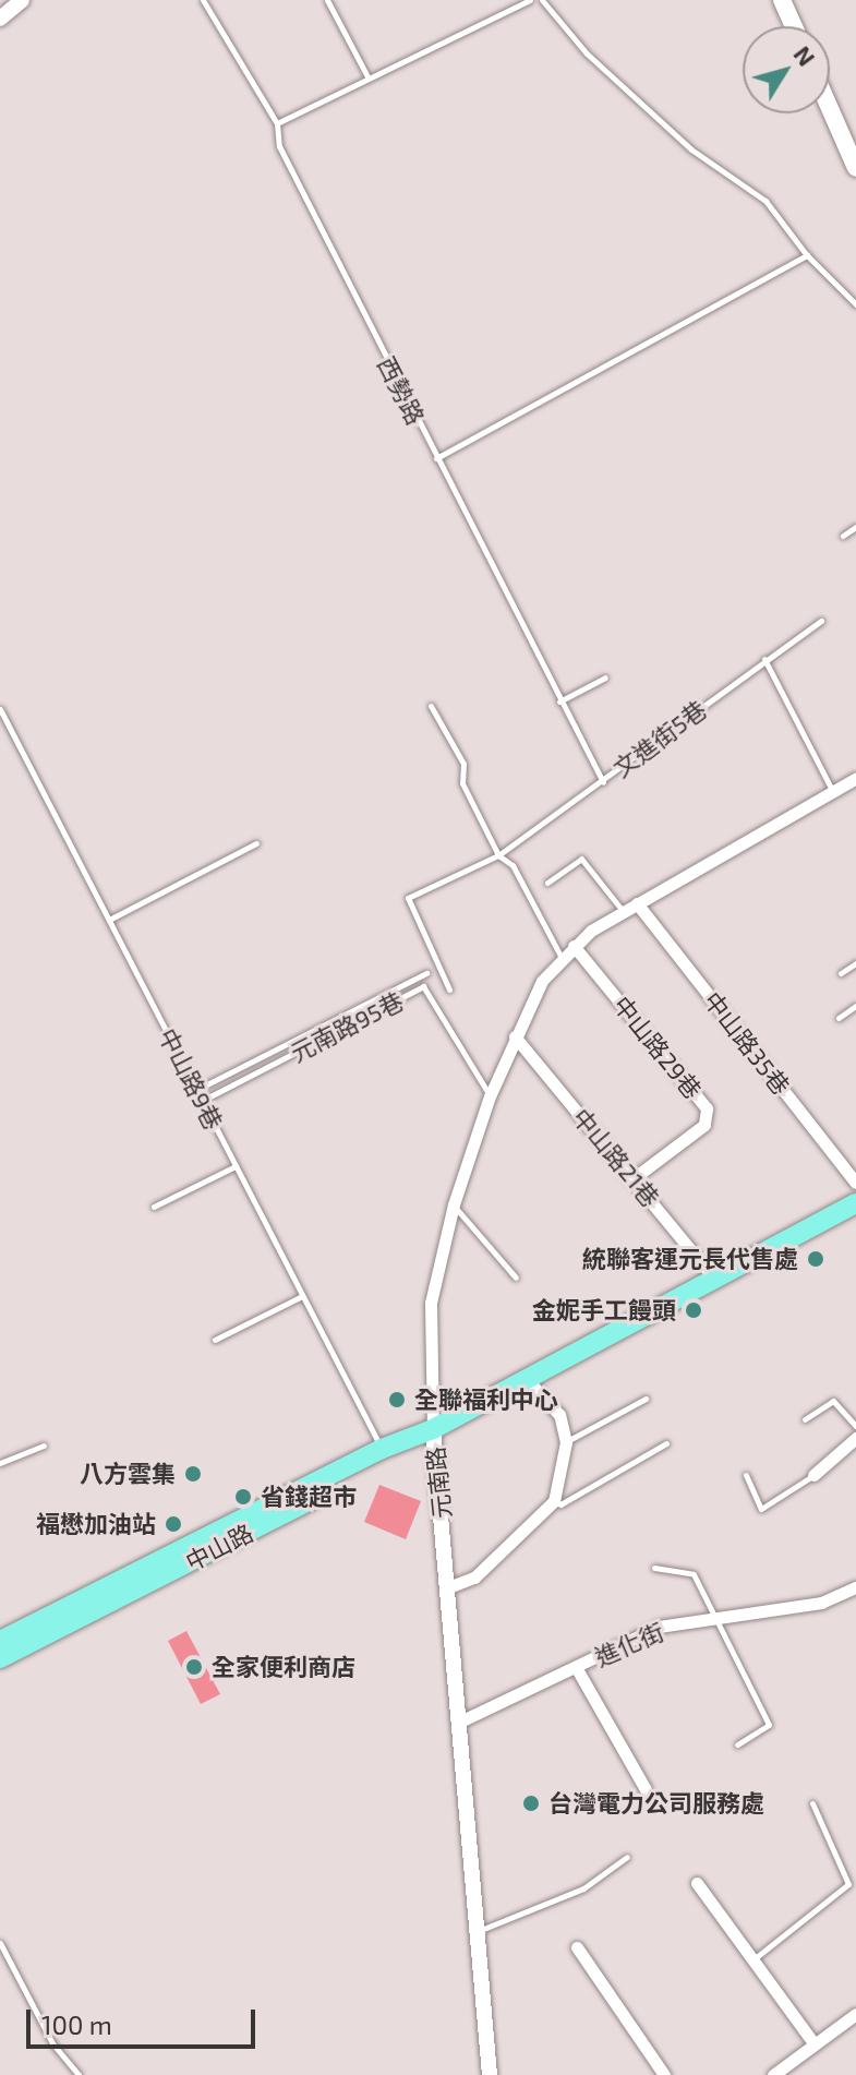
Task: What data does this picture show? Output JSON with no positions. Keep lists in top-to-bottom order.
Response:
{
  "streets": {
    "main road": ["中山路"],
    "street": [
      "中山路35巷",
      "中山路29巷",
      "中山路21巷",
      "元南路",
      "進化街"
    ],
    "lane": [
      "西勢路",
      "文進街5巷",
      "元南路95巷",
      "中山路9巷"
    ]
  },
  "crossings": [
    ["西勢路", "文進街5巷"],
    ["元南路95巷", "中山路9巷"],
    ["元南路95巷", "元南路"],
    ["中山路35巷", "元南路"],
    ["中山路29巷", "中山路21巷"],
    ["中山路29巷", "元南路"],
    ["中山路9巷", "中山路"],
    ["中山路21巷", "元南路"],
    ["中山路21巷", "中山路"],
    ["元南路", "中山路"],
    ["元南路", "進化街"]
  ],
  "places": [
    "統聯客運元長代售處",
    "金妮手工饅頭",
    "全聯福利中心",
    "八方雲集",
    "省錢超市",
    "福懋加油站",
    "全家便利商店",
    "台灣電力公司服務處"
  ],
  "scale_bar": "100 m",
  "north": "top right"
}
